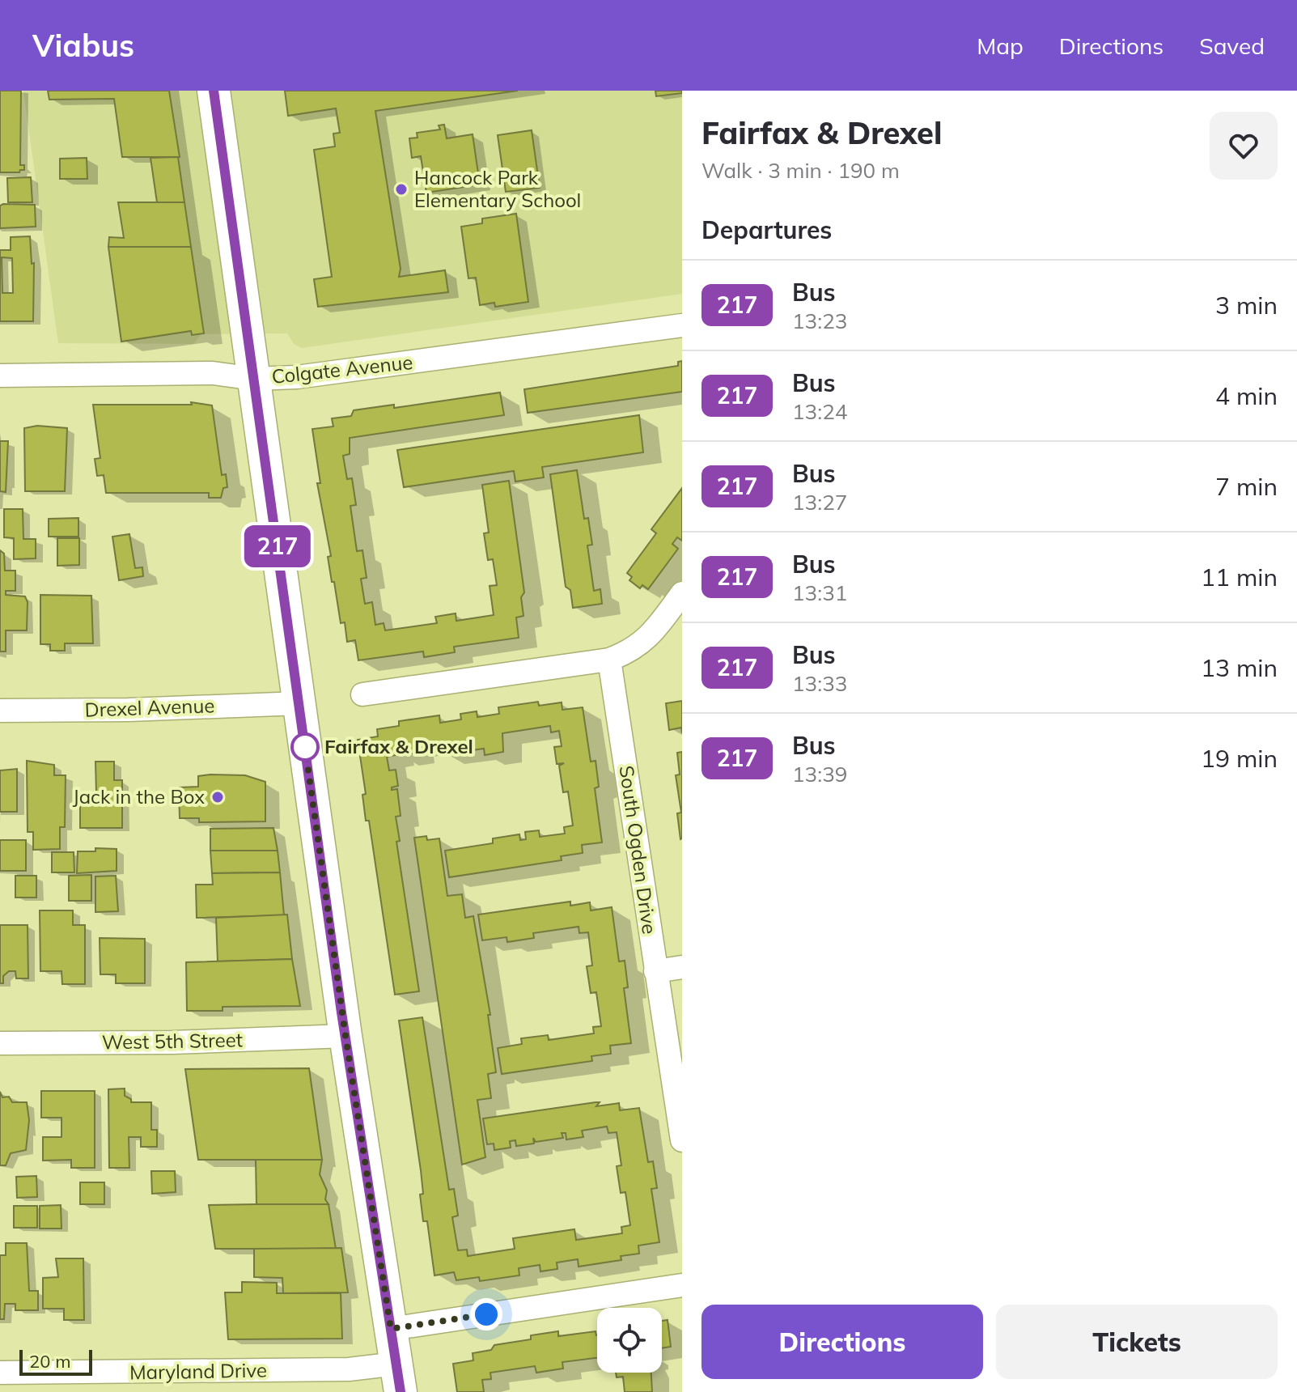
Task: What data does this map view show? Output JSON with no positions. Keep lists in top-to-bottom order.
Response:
{
  "streets": {
    "street": [
      "Colgate Avenue",
      "Drexel Avenue",
      "South Ogden Drive",
      "West 5th Street",
      "Maryland Drive"
    ]
  },
  "places": ["Hancock Park Elementary School", "Fairfax & Drexel", "Jack in the Box"],
  "lines": ["bus line 217"],
  "scale_bar": "20 m",
  "page": {
    "header": "Viabus",
    "nav": ["Map", "Directions", "Saved"],
    "on_map": "217",
    "heading": [
      ["Fairfax & Drexel", "Walk · 3 min · 190 m"],
      "Departures"
    ],
    "list": [
      {
        "mark": "217",
        "name": "Bus",
        "note": "13:23",
        "value": "3 min"
      },
      {
        "mark": "217",
        "name": "Bus",
        "note": "13:24",
        "value": "4 min"
      },
      {
        "mark": "217",
        "name": "Bus",
        "note": "13:27",
        "value": "7 min"
      },
      {
        "mark": "217",
        "name": "Bus",
        "note": "13:31",
        "value": "11 min"
      },
      {
        "mark": "217",
        "name": "Bus",
        "note": "13:33",
        "value": "13 min"
      },
      {
        "mark": "217",
        "name": "Bus",
        "note": "13:39",
        "value": "19 min"
      }
    ],
    "buttons": ["Directions", "Tickets"],
    "scale": "20 m"
  }
}
